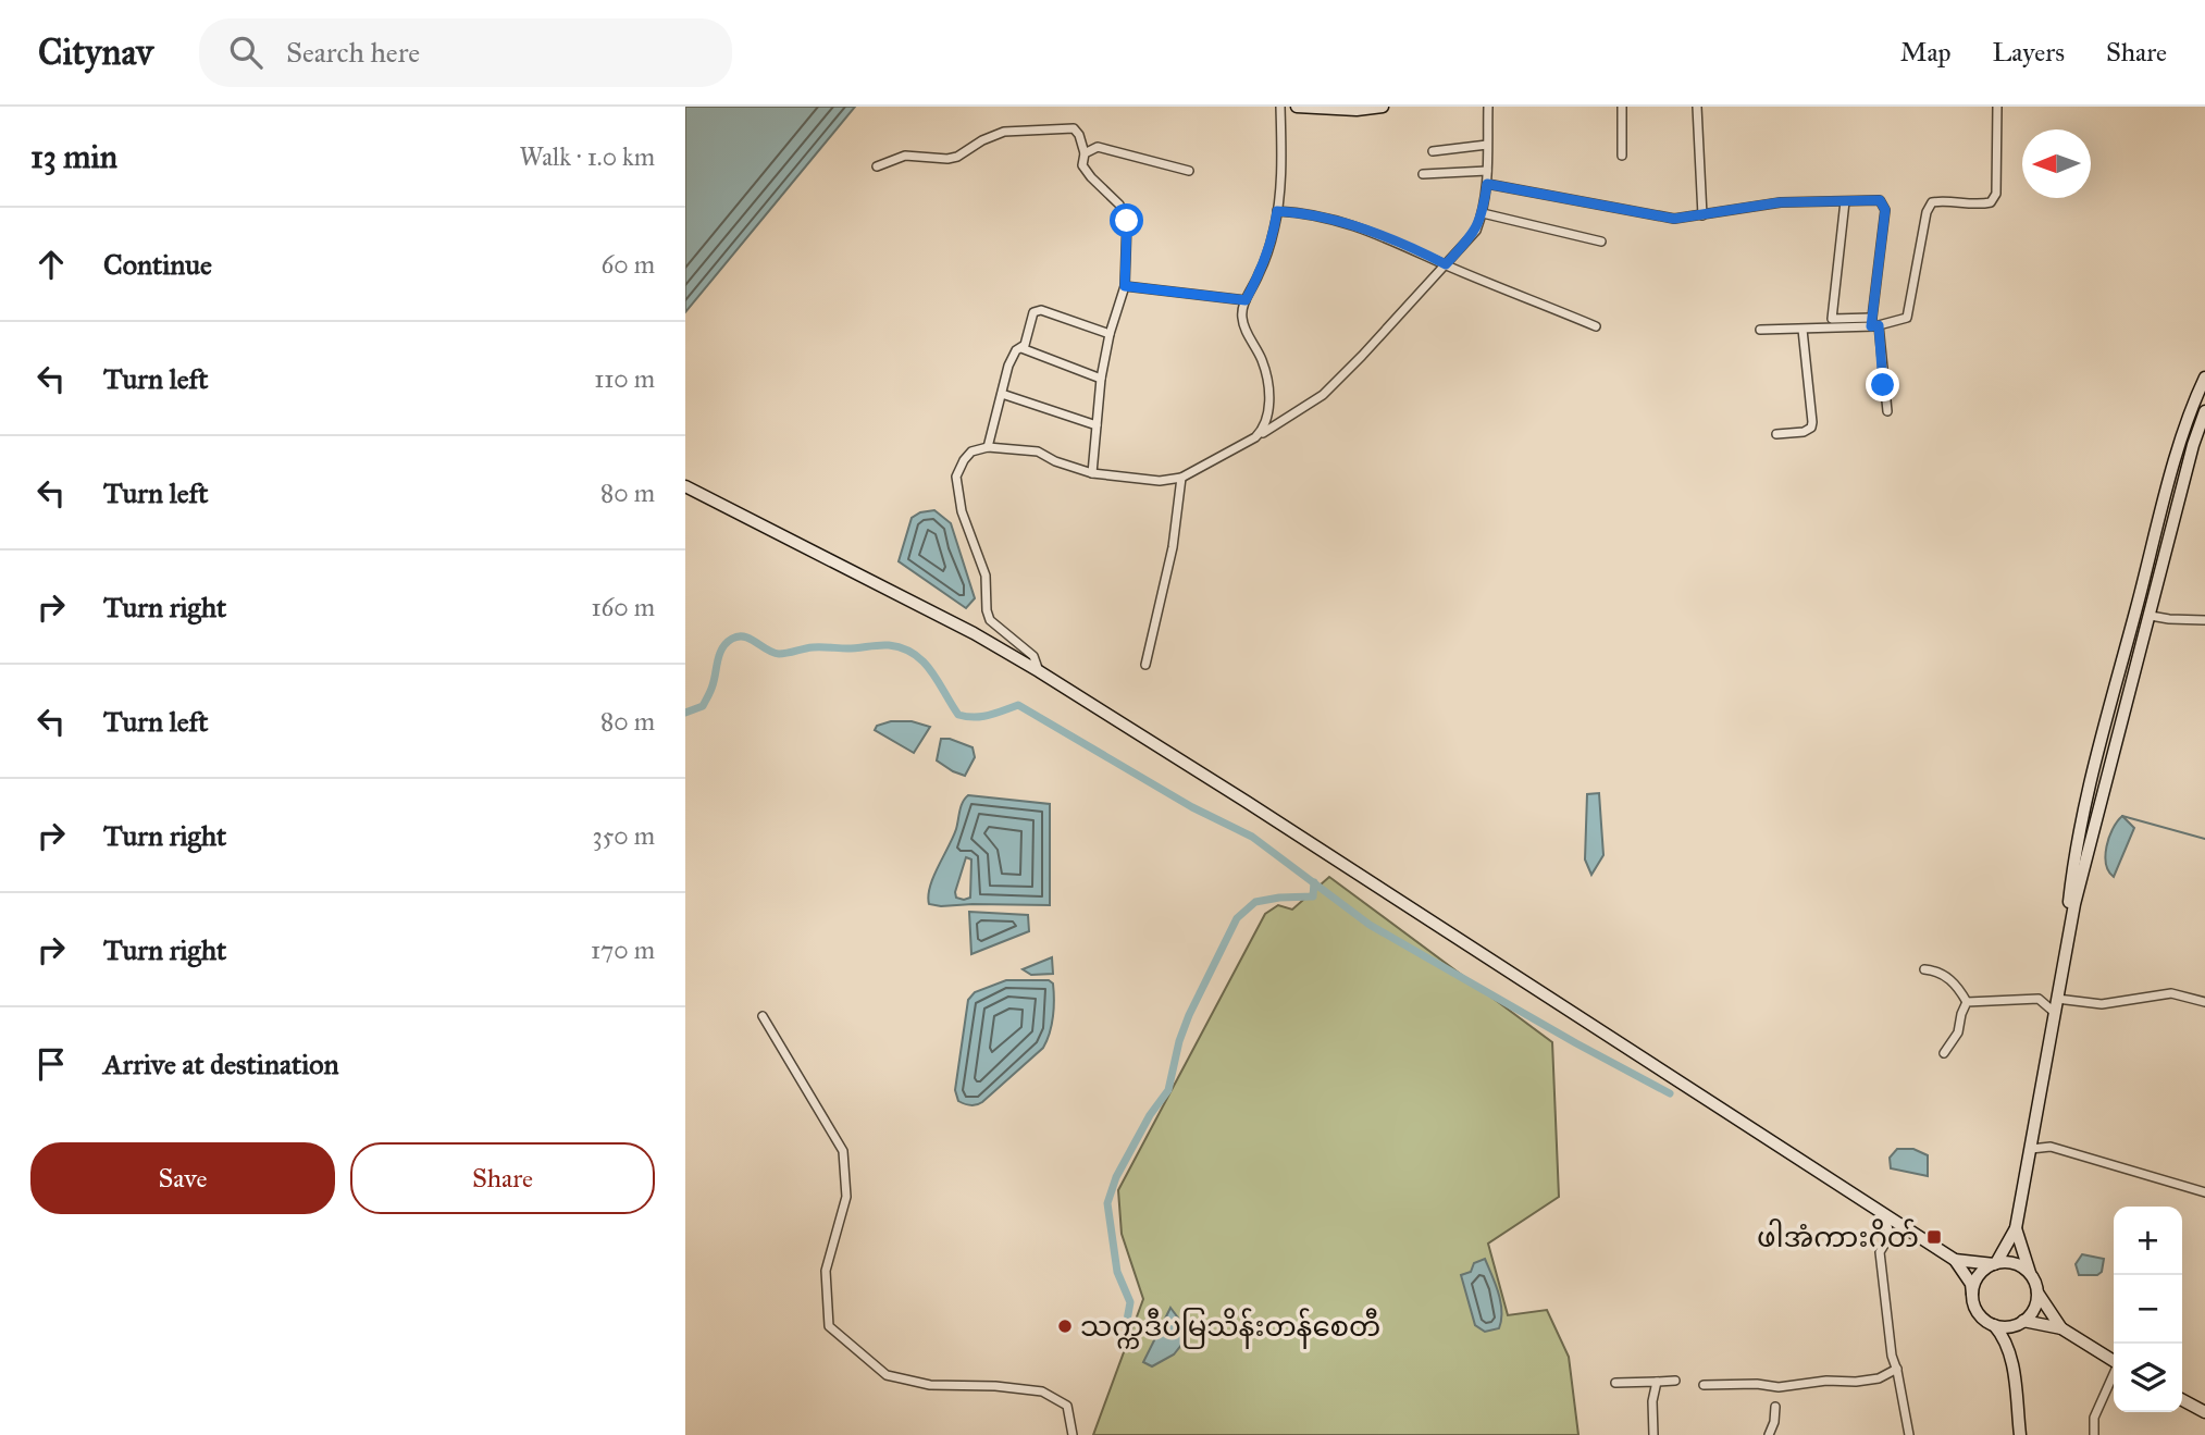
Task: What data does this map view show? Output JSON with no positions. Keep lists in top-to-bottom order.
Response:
{
  "places": {
    "transit": ["ဖါအံကားဂိတ်"],
    "other": ["သက္ကဒီပမြသိန်းတန်စေတီ"]
  },
  "north": "left",
  "page": {
    "header": "Citynav",
    "search": "Search here",
    "nav": ["Map", "Layers", "Share"],
    "heading": ["13 min", "Walk · 1.0 km"],
    "list": [
      ["Continue", "60 m"],
      ["Turn left", "110 m"],
      ["Turn left", "80 m"],
      ["Turn right", "160 m"],
      ["Turn left", "80 m"],
      ["Turn right", "350 m"],
      ["Turn right", "170 m"],
      "Arrive at destination"
    ],
    "buttons": ["Save", "Share"],
    "map_buttons": ["+", "−"]
  }
}
